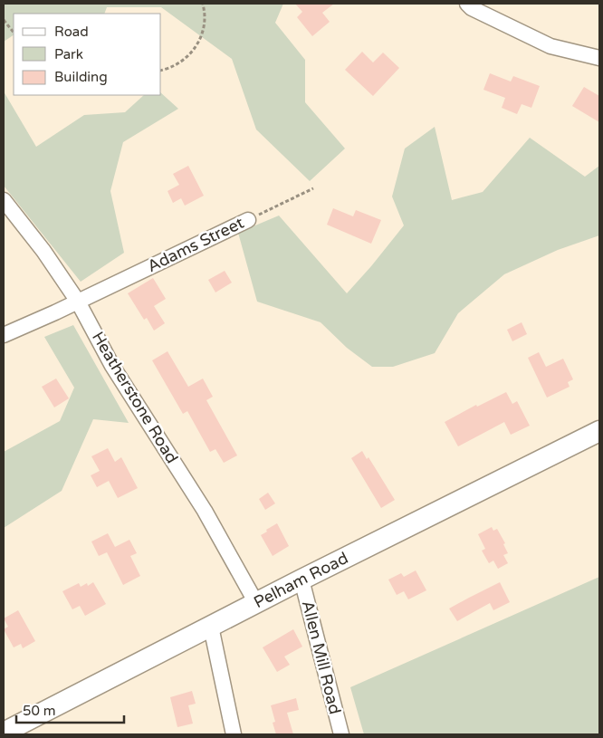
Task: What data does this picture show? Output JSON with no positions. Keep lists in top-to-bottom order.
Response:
{
  "streets": {
    "main road": ["Pelham Road"],
    "street": ["Adams Street", "Heatherstone Road", "Allen Mill Road"]
  },
  "crossings": [
    ["Adams Street", "Heatherstone Road"],
    ["Heatherstone Road", "Pelham Road"],
    ["Pelham Road", "Allen Mill Road"]
  ],
  "legend": ["Road", "Park", "Building"],
  "scale_bar": "50 m"
}
